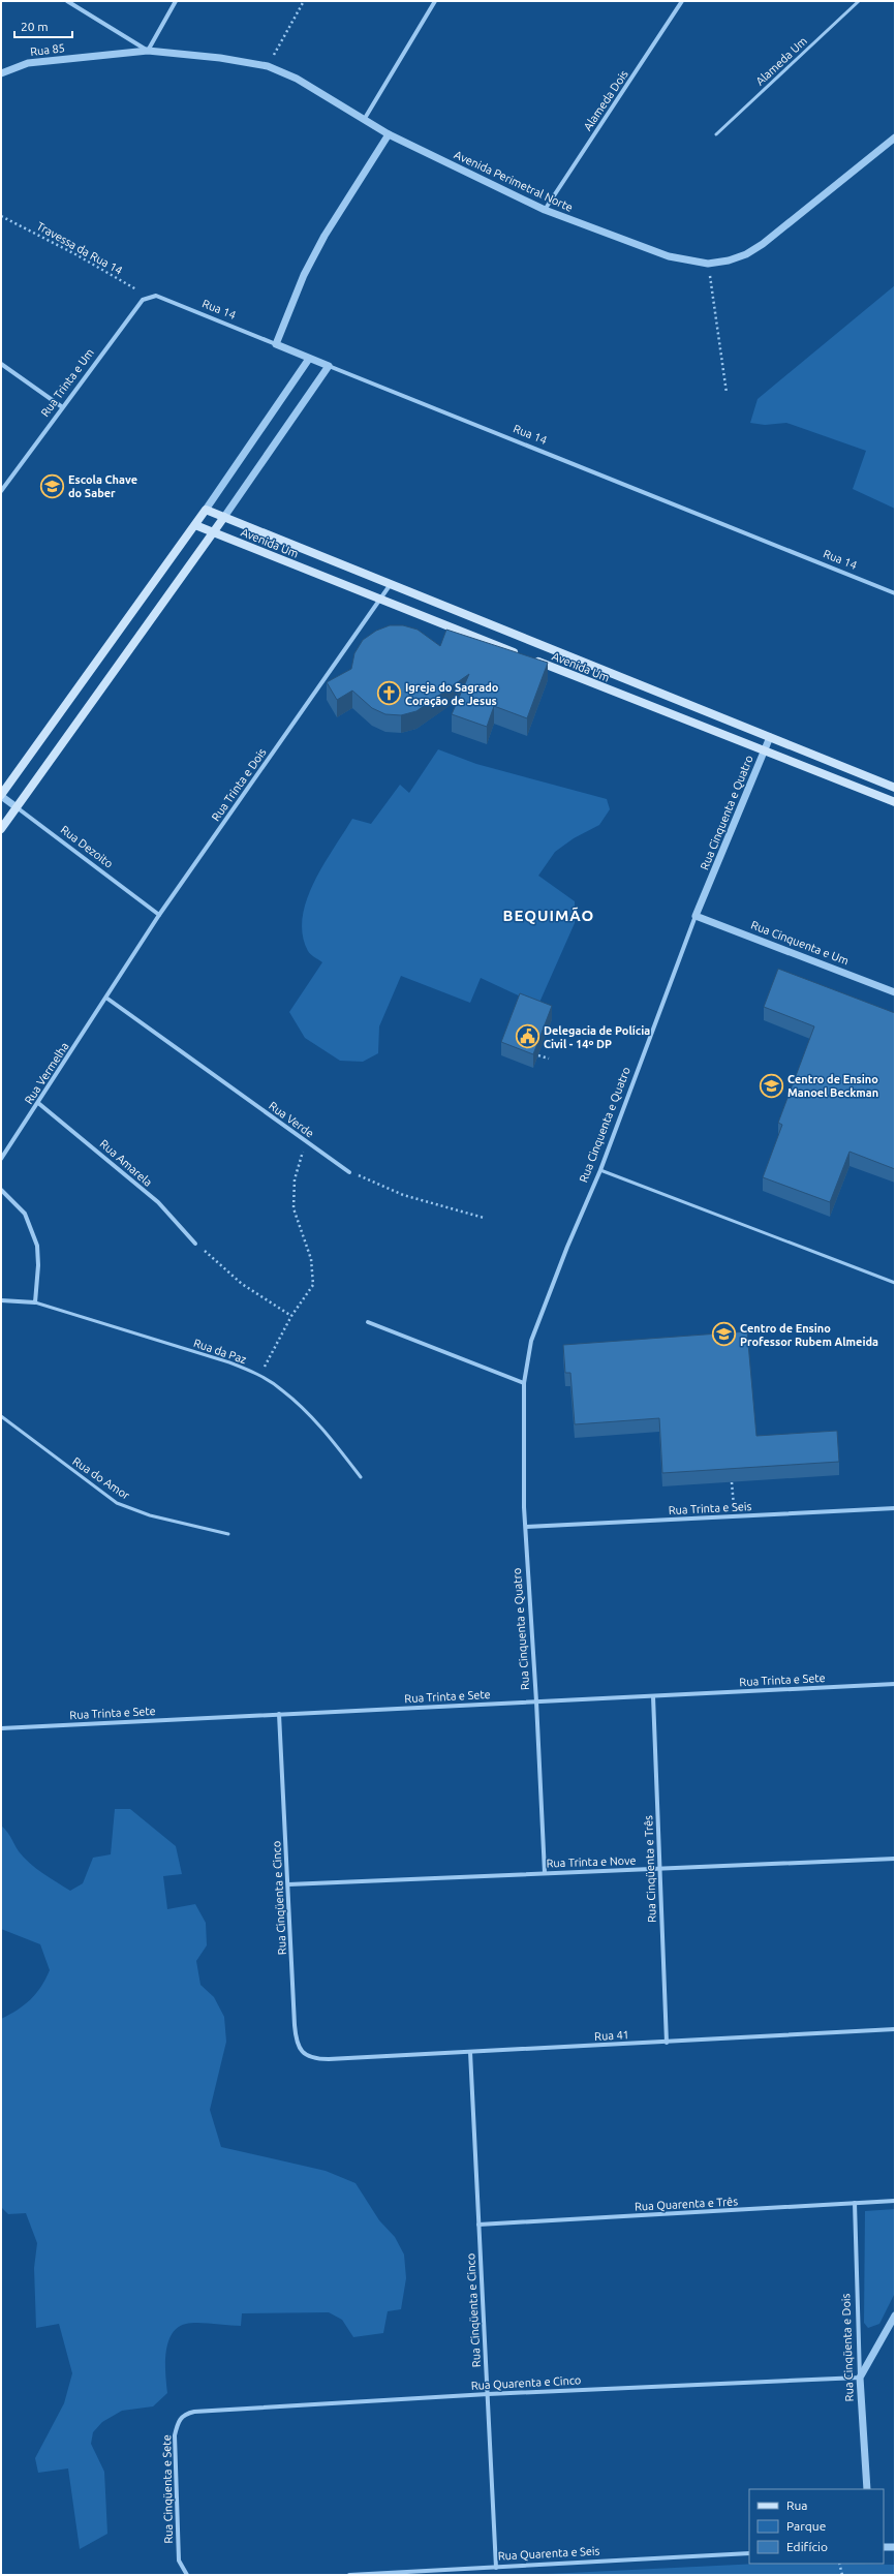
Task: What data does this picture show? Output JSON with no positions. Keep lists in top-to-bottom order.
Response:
{
  "streets": {
    "main road": ["Avenida Um"],
    "street": [
      "Rua 85",
      "Alameda Dois",
      "Avenida Perimetral Norte",
      "Rua 14",
      "Rua Trinta e Um",
      "Rua Trinta e Dois",
      "Rua Cinquenta e Quatro",
      "Rua Dezoito",
      "Rua Cinquenta e Um",
      "Rua Vermelha",
      "Rua Verde",
      "Rua Amarela",
      "Rua Trinta e Seis",
      "Rua Trinta e Sete",
      "Rua Trinta e Nove",
      "Rua Cinqüenta e Três",
      "Rua Cinqüenta e Cinco",
      "Rua 41",
      "Rua Quarenta e Três",
      "Rua Cinqüenta e Dois",
      "Rua Quarenta e Cinco",
      "Rua Cinqüenta e Sete",
      "Rua Quarenta e Seis"
    ],
    "lane": ["Alameda Um", "Rua da Paz", "Rua do Amor"],
    "path": ["Travessa da Rua 14"]
  },
  "crossings": [
    ["Rua 85", "Avenida Perimetral Norte"],
    ["Alameda Dois", "Avenida Perimetral Norte"],
    ["Travessa da Rua 14", "Rua 14"],
    ["Travessa da Rua 14", "Rua Trinta e Um"],
    ["Rua 14", "Rua Trinta e Um"],
    ["Avenida Um", "Rua Trinta e Dois"],
    ["Avenida Um", "Rua Cinquenta e Quatro"],
    ["Rua Trinta e Dois", "Rua Dezoito"],
    ["Rua Trinta e Dois", "Rua Vermelha"],
    ["Rua Trinta e Dois", "Rua Verde"],
    ["Rua Cinquenta e Quatro", "Rua Cinquenta e Um"],
    ["Rua Cinquenta e Quatro", "Rua Trinta e Seis"],
    ["Rua Cinquenta e Quatro", "Rua Trinta e Sete"],
    ["Rua Cinquenta e Quatro", "Rua Trinta e Nove"],
    ["Rua Vermelha", "Rua Verde"],
    ["Rua Vermelha", "Rua Amarela"],
    ["Rua Trinta e Sete", "Rua Cinqüenta e Três"],
    ["Rua Trinta e Sete", "Rua Cinqüenta e Cinco"],
    ["Rua Trinta e Nove", "Rua Cinqüenta e Três"],
    ["Rua Trinta e Nove", "Rua Cinqüenta e Cinco"],
    ["Rua Cinqüenta e Três", "Rua 41"],
    ["Rua Cinqüenta e Cinco", "Rua 41"],
    ["Rua Cinqüenta e Cinco", "Rua Quarenta e Três"],
    ["Rua Cinqüenta e Cinco", "Rua Quarenta e Cinco"],
    ["Rua Cinqüenta e Cinco", "Rua Quarenta e Seis"],
    ["Rua Quarenta e Três", "Rua Cinqüenta e Dois"],
    ["Rua Cinqüenta e Dois", "Rua Quarenta e Cinco"],
    ["Rua Quarenta e Cinco", "Rua Cinqüenta e Sete"]
  ],
  "districts": ["BEQUIMÃO"],
  "places": {
    "school or university": ["Escola Chave do Saber", "Centro de Ensino Manoel Beckman", "Centro de Ensino Professor Rubem Almeida"],
    "church": ["Igreja do Sagrado Coração de Jesus"],
    "public building": ["Delegacia de Polícia Civil - 14º DP"]
  },
  "legend": ["Rua", "Parque", "Edifício"],
  "scale_bar": "20 m"
}
